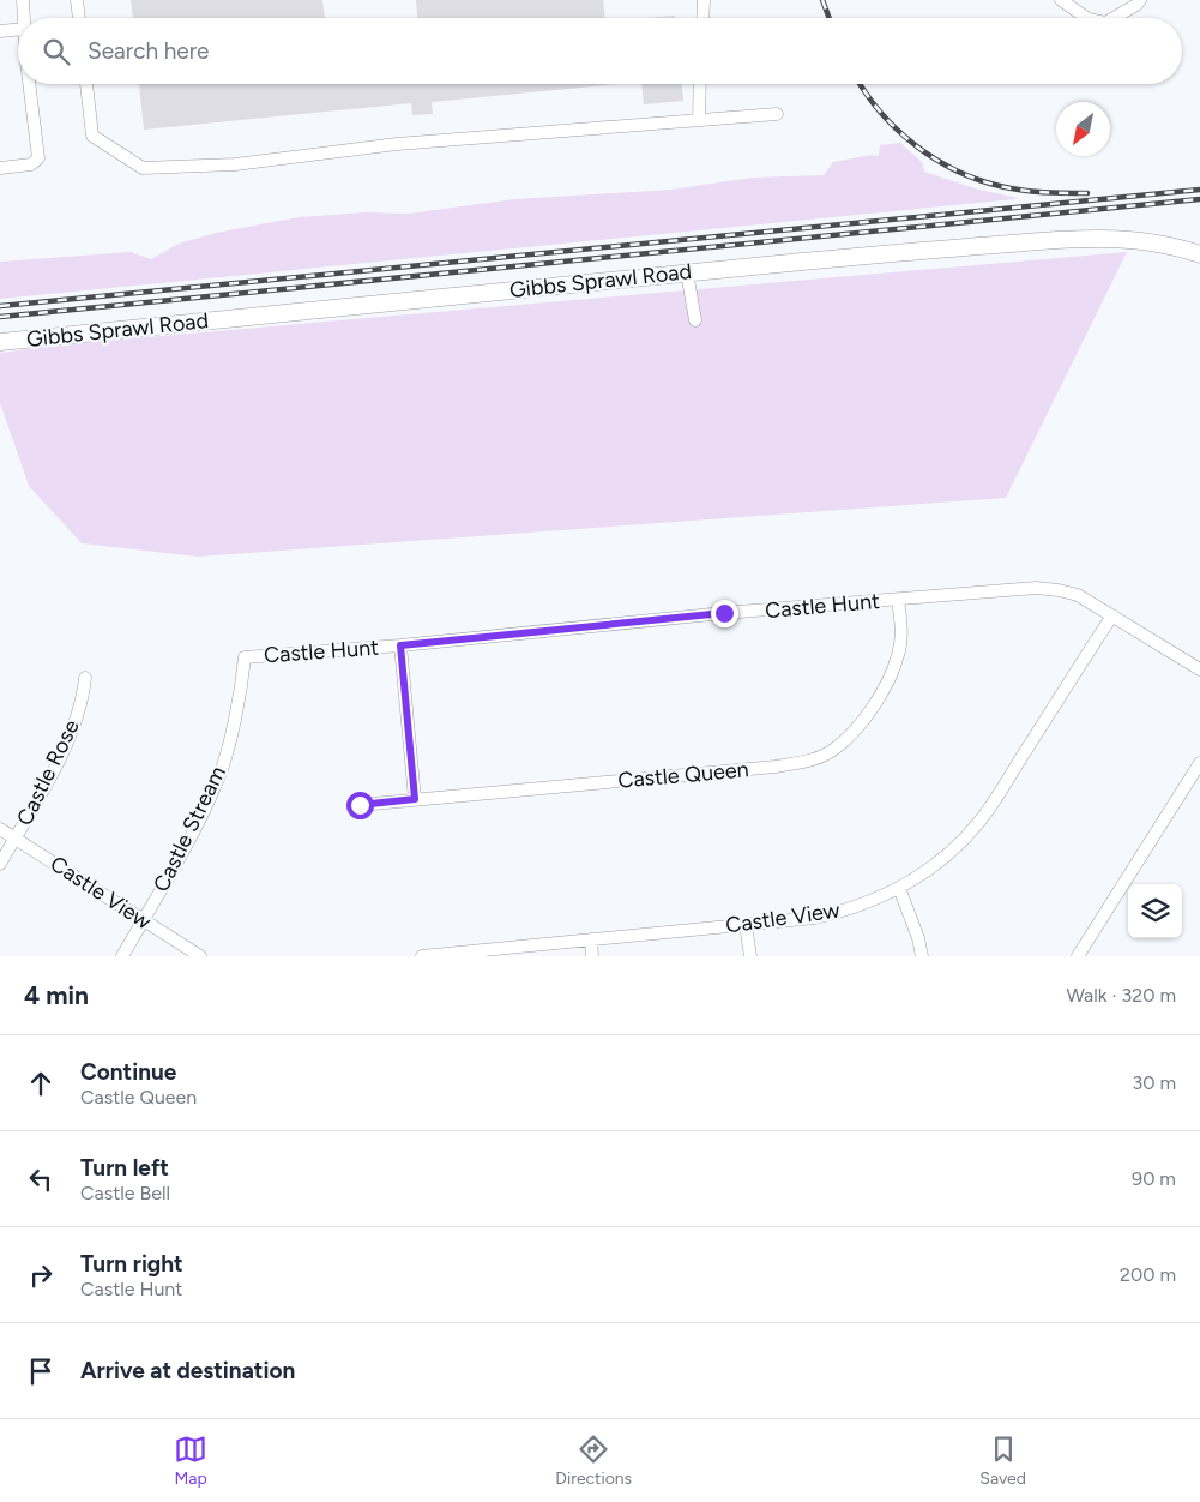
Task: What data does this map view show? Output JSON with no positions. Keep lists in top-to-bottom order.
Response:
{
  "streets": {
    "main road": ["Gibbs Sprawl Road"],
    "street": [
      "Castle Hunt",
      "Castle Rose",
      "Castle Queen",
      "Castle Stream",
      "Castle View"
    ]
  },
  "crossings": [
    ["Castle Hunt", "Castle Queen"],
    ["Castle Hunt", "Castle Stream"],
    ["Castle Hunt", "Castle View"],
    ["Castle Rose", "Castle View"],
    ["Castle Stream", "Castle View"]
  ],
  "north": "bottom left",
  "page": {
    "search": "Search here",
    "heading": ["4 min", "Walk · 320 m"],
    "list": [
      ["Continue", "Castle Queen", "30 m"],
      ["Turn left", "Castle Bell", "90 m"],
      ["Turn right", "Castle Hunt", "200 m"],
      "Arrive at destination"
    ],
    "nav": ["Map", "Directions", "Saved"]
  }
}
